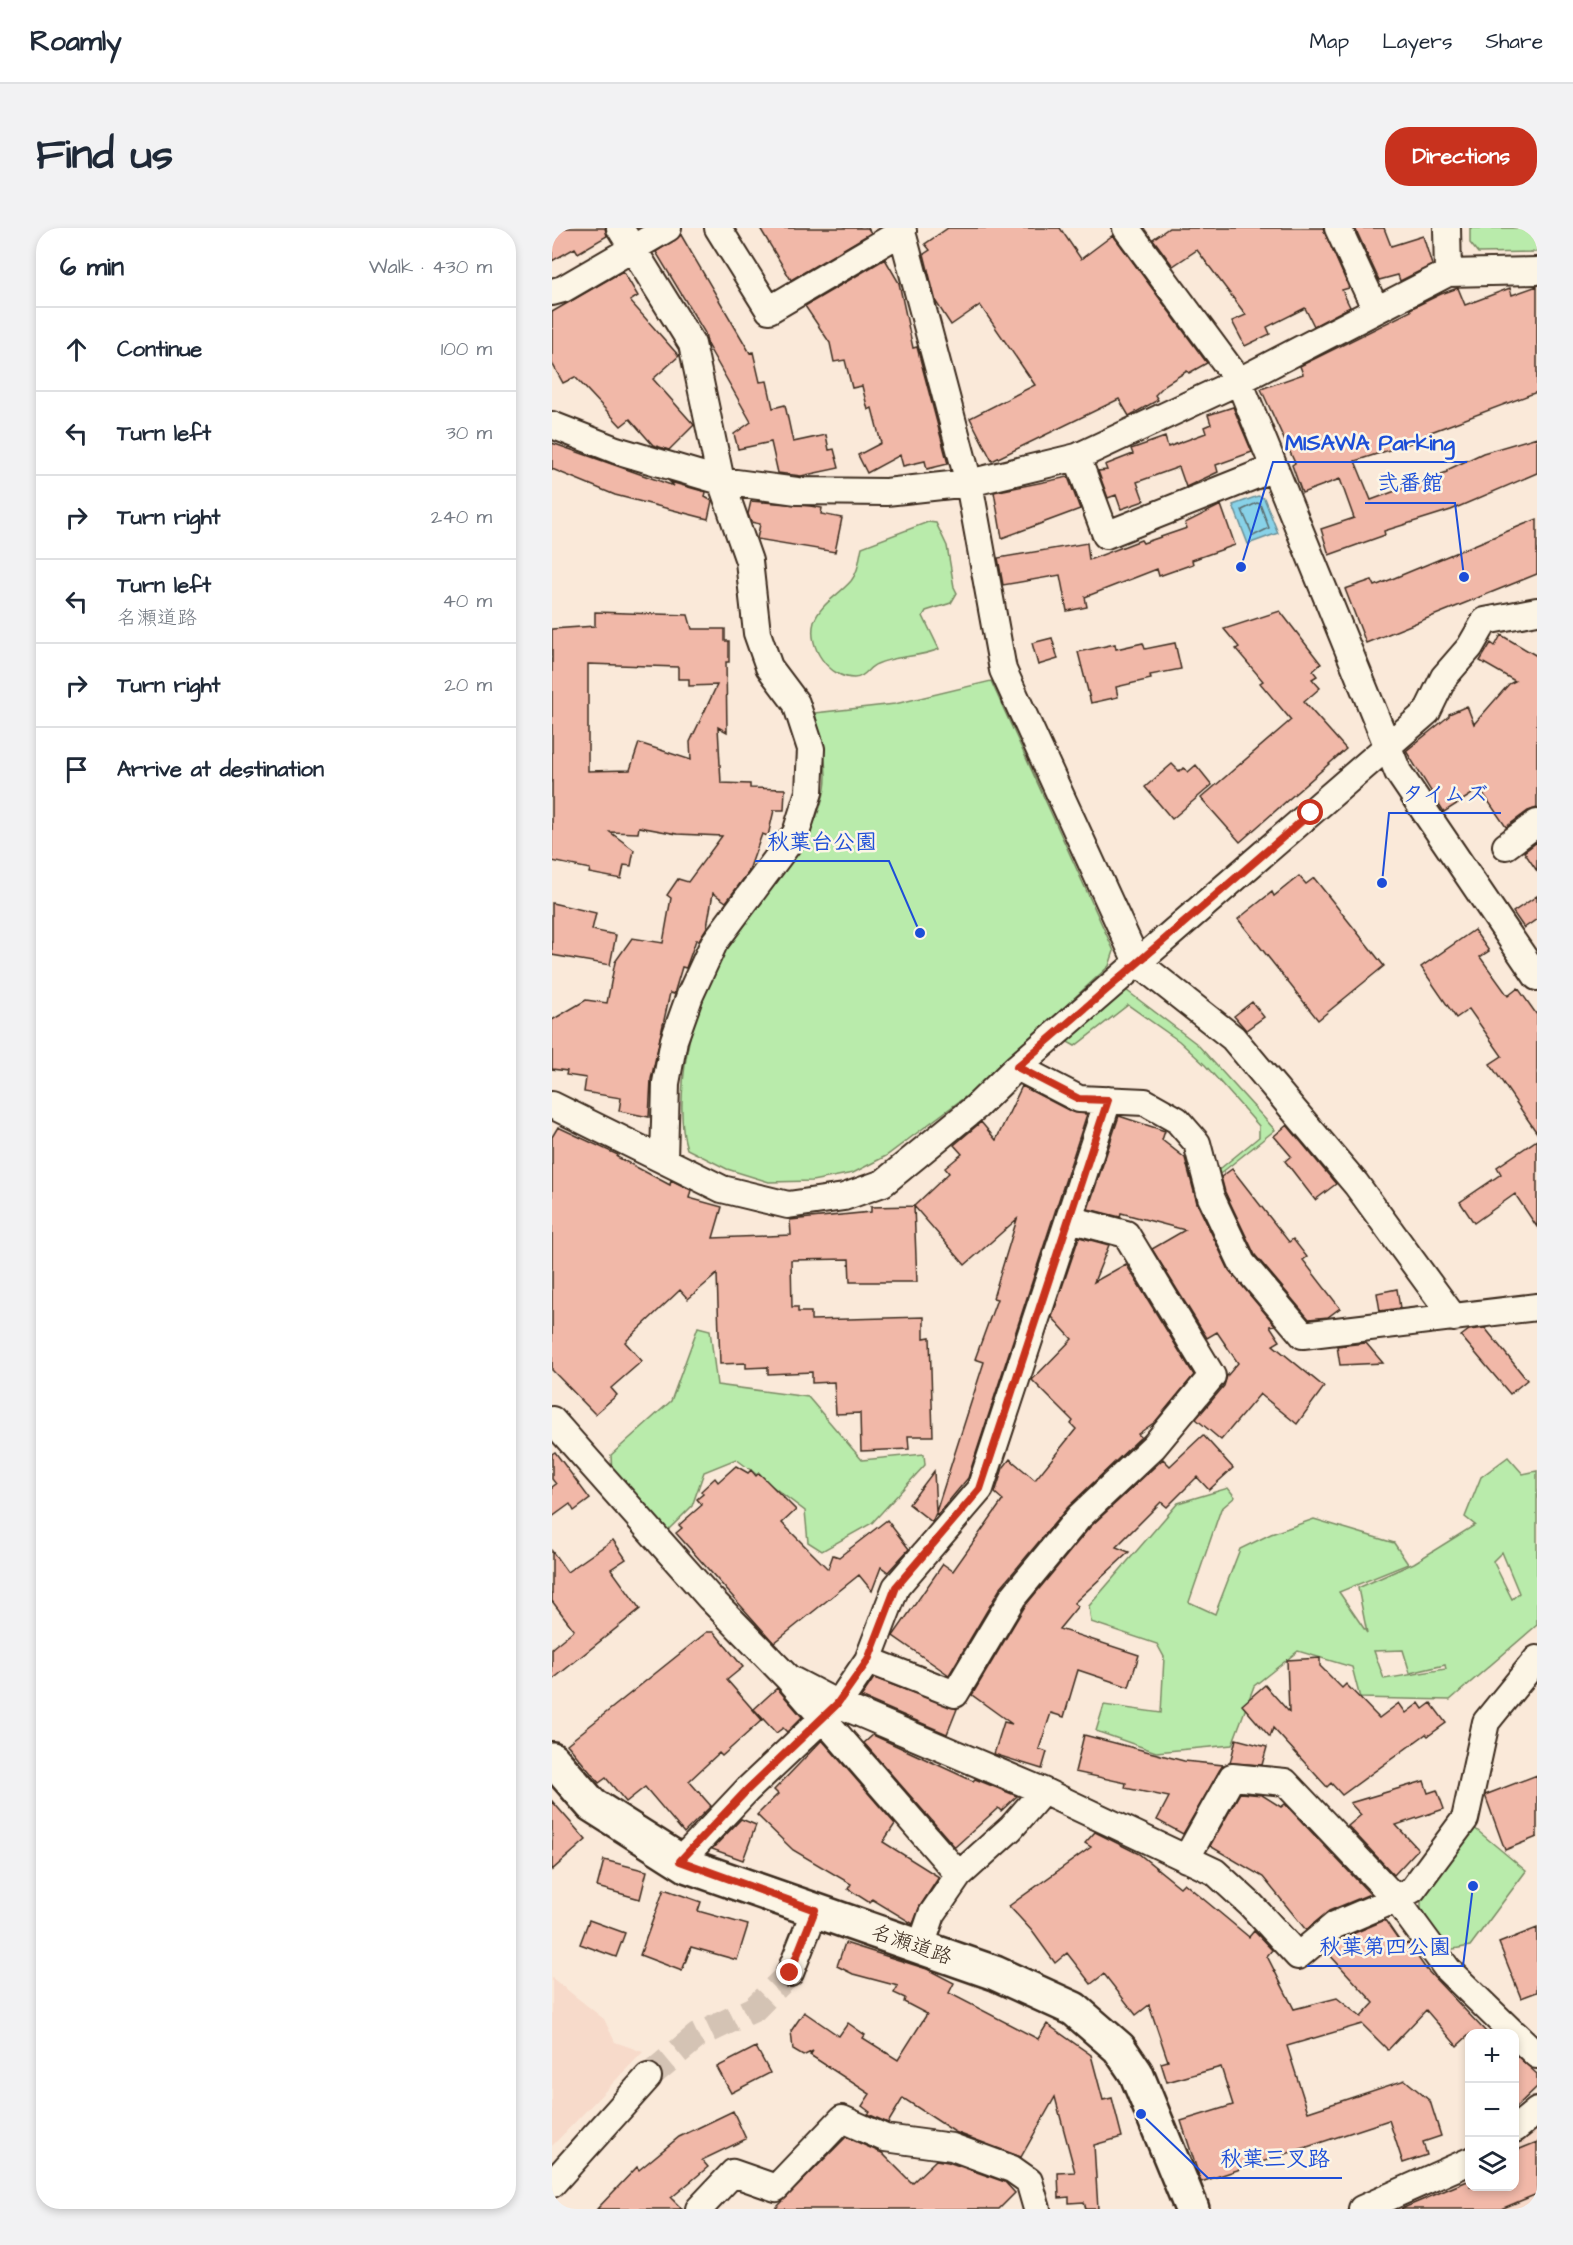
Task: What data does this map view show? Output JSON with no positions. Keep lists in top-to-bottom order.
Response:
{
  "streets": {
    "street": ["名瀬道路"]
  },
  "places": [
    "MISAWA Parking",
    "弐番館",
    "タイムズ",
    "秋葉台公園",
    "秋葉第四公園",
    "秋葉三叉路"
  ],
  "page": {
    "header": "Roamly",
    "nav": ["Map", "Layers", "Share"],
    "title": "Find us",
    "buttons": "Directions",
    "heading": ["6 min", "Walk · 430 m"],
    "list": [
      ["Continue", "100 m"],
      ["Turn left", "30 m"],
      ["Turn right", "240 m"],
      ["Turn left", "名瀬道路", "40 m"],
      ["Turn right", "20 m"],
      "Arrive at destination"
    ],
    "map_buttons": ["+", "−"]
  }
}
